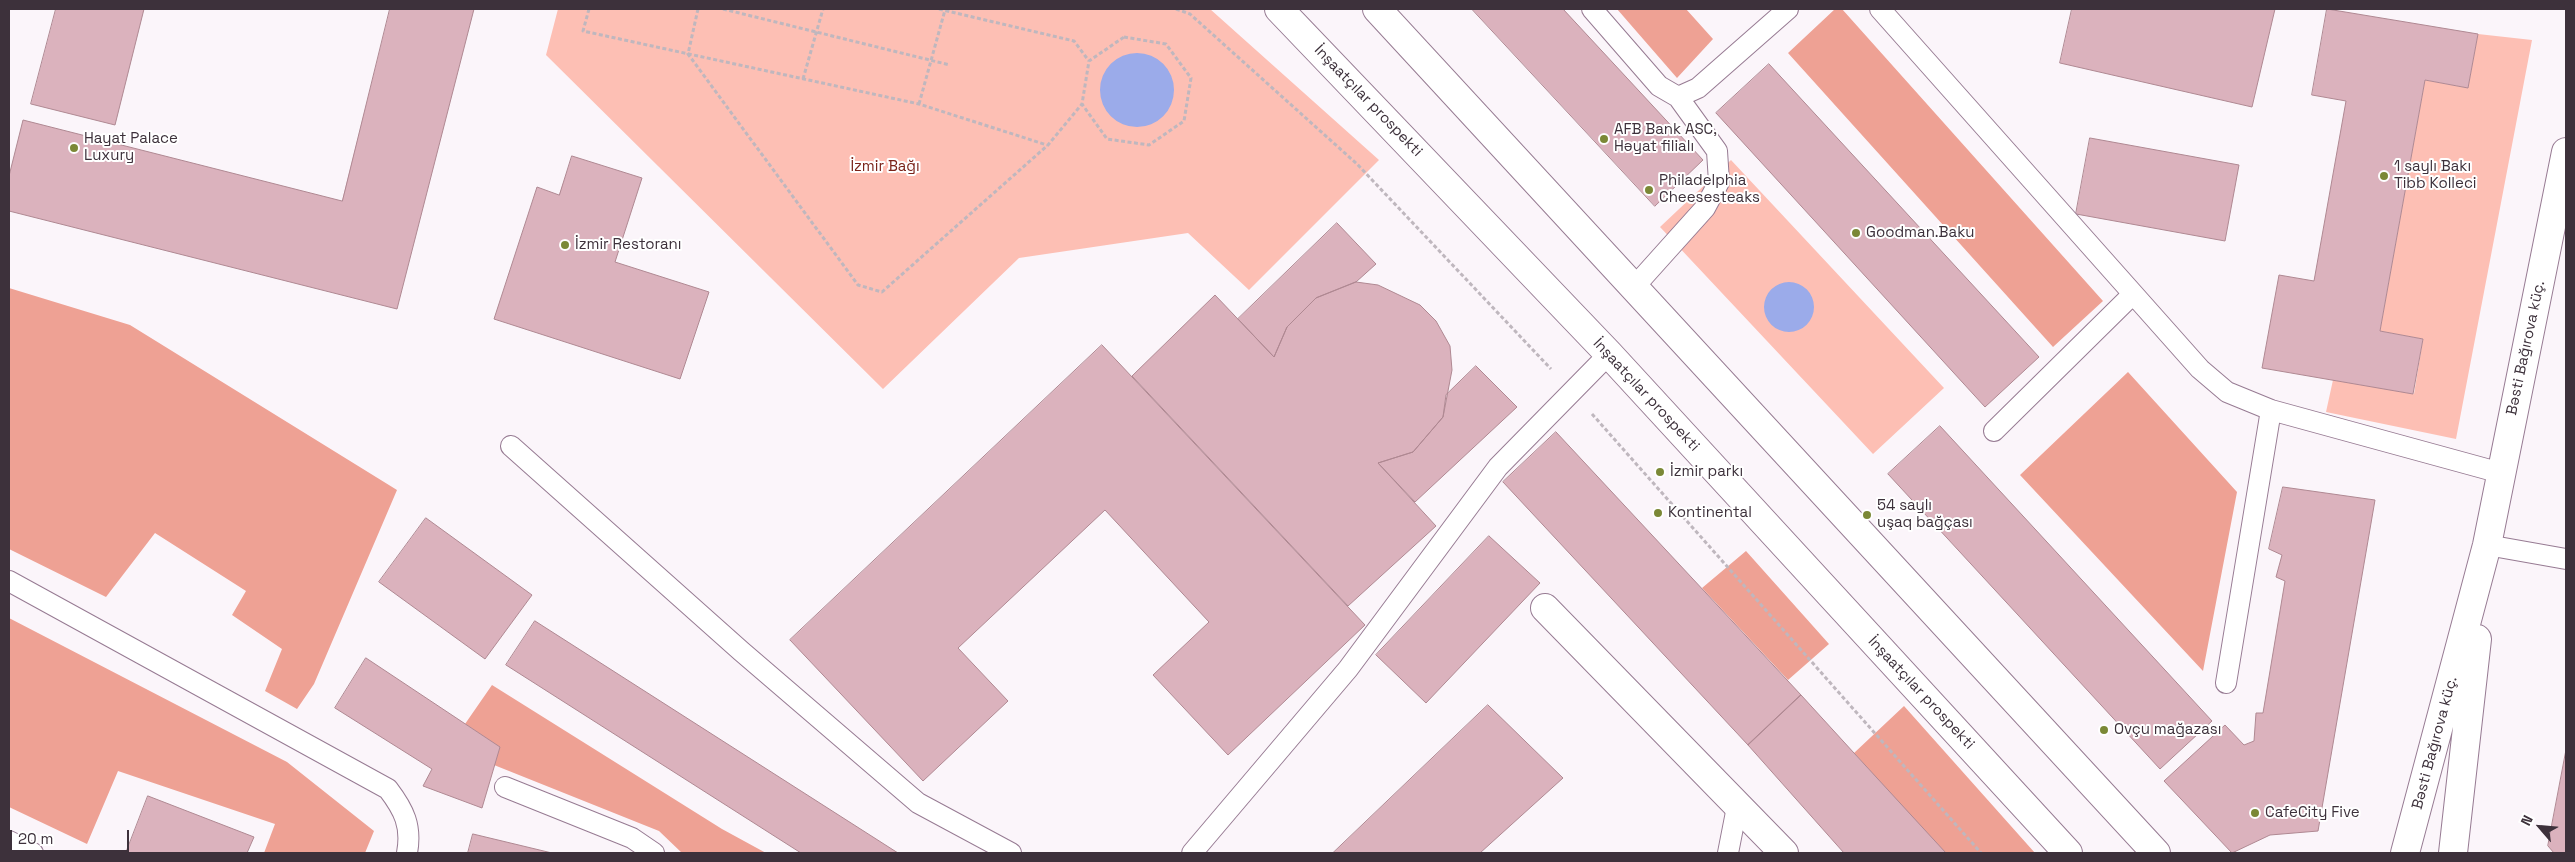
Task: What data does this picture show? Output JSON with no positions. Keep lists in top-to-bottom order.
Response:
{
  "streets": {
    "main road": ["İnşaatçılar prospekti", "Bəsti Bağırova küç."]
  },
  "parks": ["İzmir Bağı"],
  "places": [
    "AFB Bank ASC, Həyat filialı",
    "Hayat Palace Luxury",
    "1 saylı Bakı Tibb Kolleci",
    "Philadelphia Cheesesteaks",
    "Goodman.Baku",
    "İzmir Restoranı",
    "İzmir parkı",
    "Kontinental",
    "54 saylı uşaq bağçası",
    "Ovçu mağazası",
    "CafeCity Five"
  ],
  "scale_bar": "20 m",
  "north": "top left"
}
